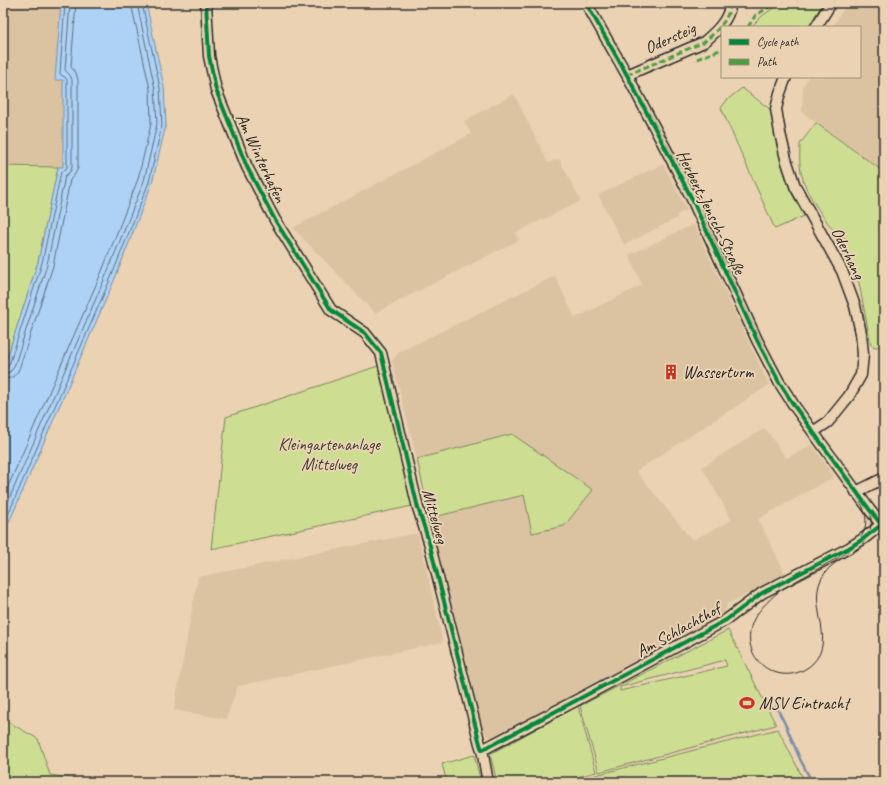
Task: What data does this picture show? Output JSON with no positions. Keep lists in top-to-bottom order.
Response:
{
  "streets": {
    "street": [
      "Odersteig",
      "Am Winterhafen",
      "Herbert-Jensch-Straße",
      "Oderhang",
      "Mittelweg",
      "Am Schlachthof"
    ]
  },
  "crossings": [
    ["Odersteig", "Herbert-Jensch-Straße"],
    ["Am Winterhafen", "Mittelweg"],
    ["Herbert-Jensch-Straße", "Oderhang"],
    ["Herbert-Jensch-Straße", "Am Schlachthof"],
    ["Mittelweg", "Am Schlachthof"]
  ],
  "parks": ["Kleingartenanlage Mittelweg"],
  "places": {
    "building": ["Wasserturm"],
    "sports": ["MSV Eintracht"]
  },
  "legend": ["Cycle path", "Path"]
}
